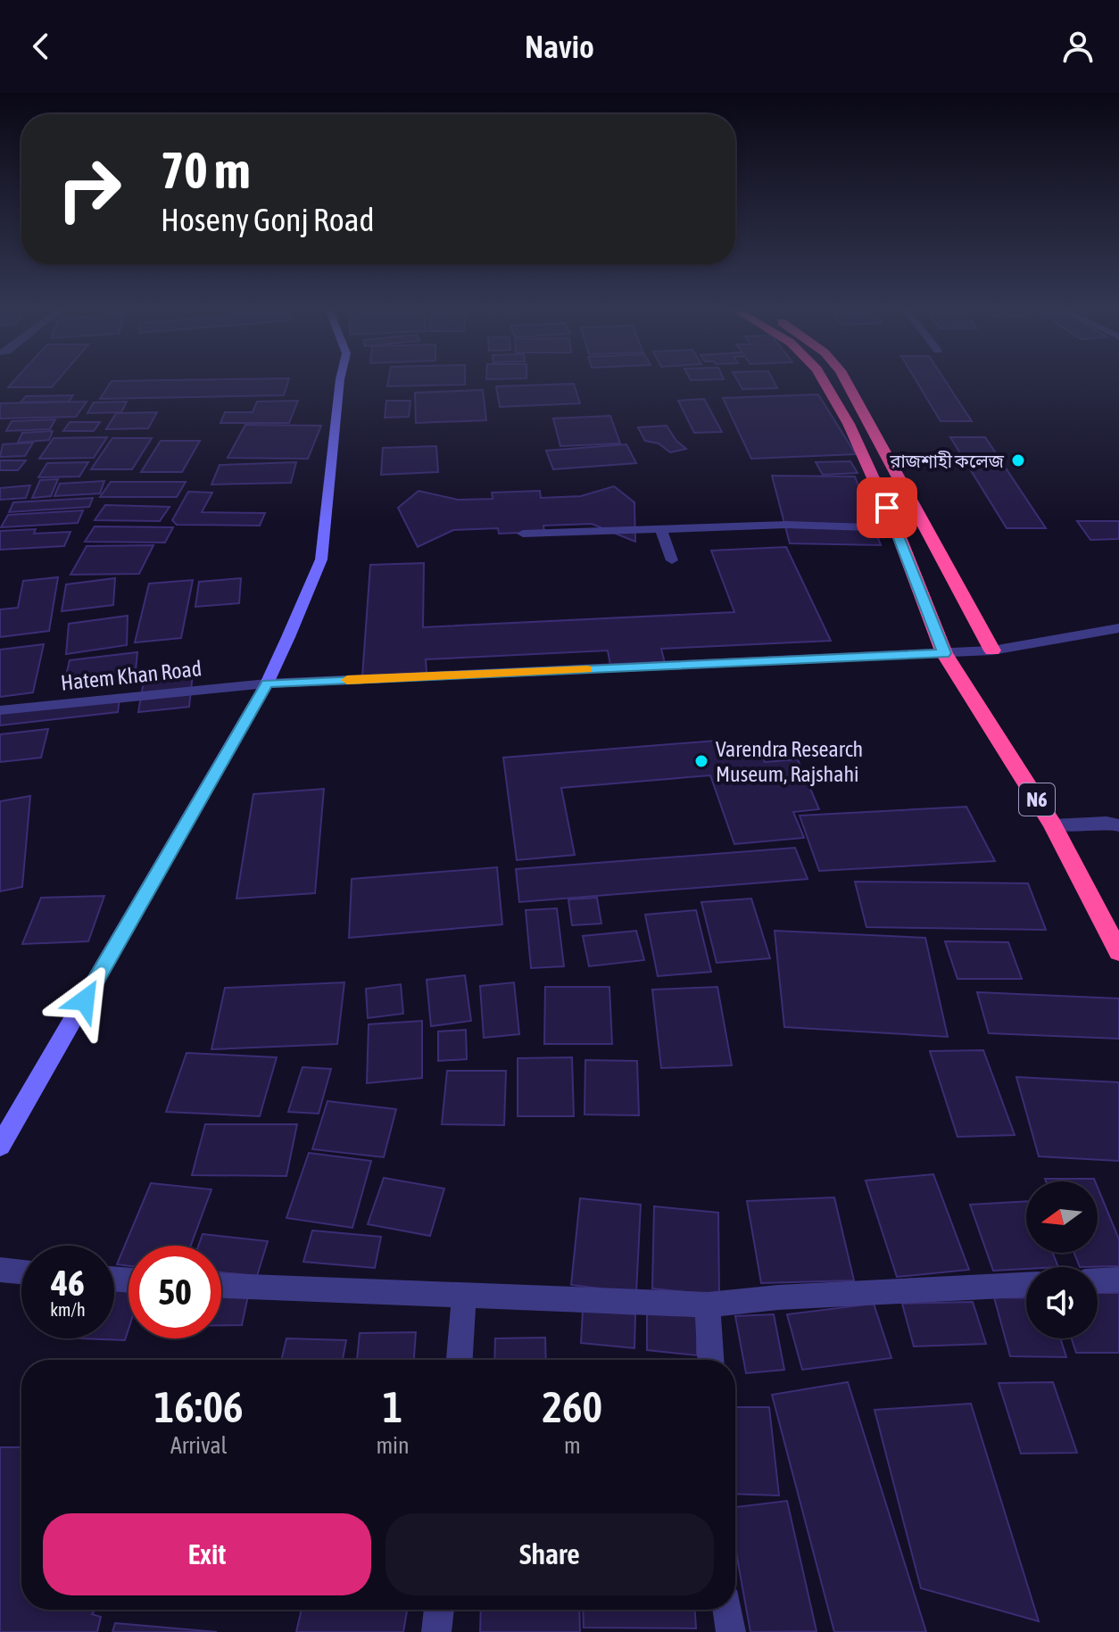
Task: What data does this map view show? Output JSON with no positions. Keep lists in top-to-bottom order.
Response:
{
  "streets": {
    "highway": ["N6"],
    "street": ["Hatem Khan Road"]
  },
  "crossings": [
    ["Hatem Khan Road", "N6"]
  ],
  "places": ["রাজশাহী কলেজ", "Varendra Research Museum, Rajshahi"],
  "north": "left",
  "page": {
    "header": "Navio",
    "turn": ["70 m", "Hoseny Gonj Road"],
    "speed": "46 km/h",
    "limit": "50",
    "eta": [
      "16:06",
      "Arrival",
      "1",
      "min",
      "260",
      "m"
    ],
    "buttons": ["Exit", "Share"]
  }
}
